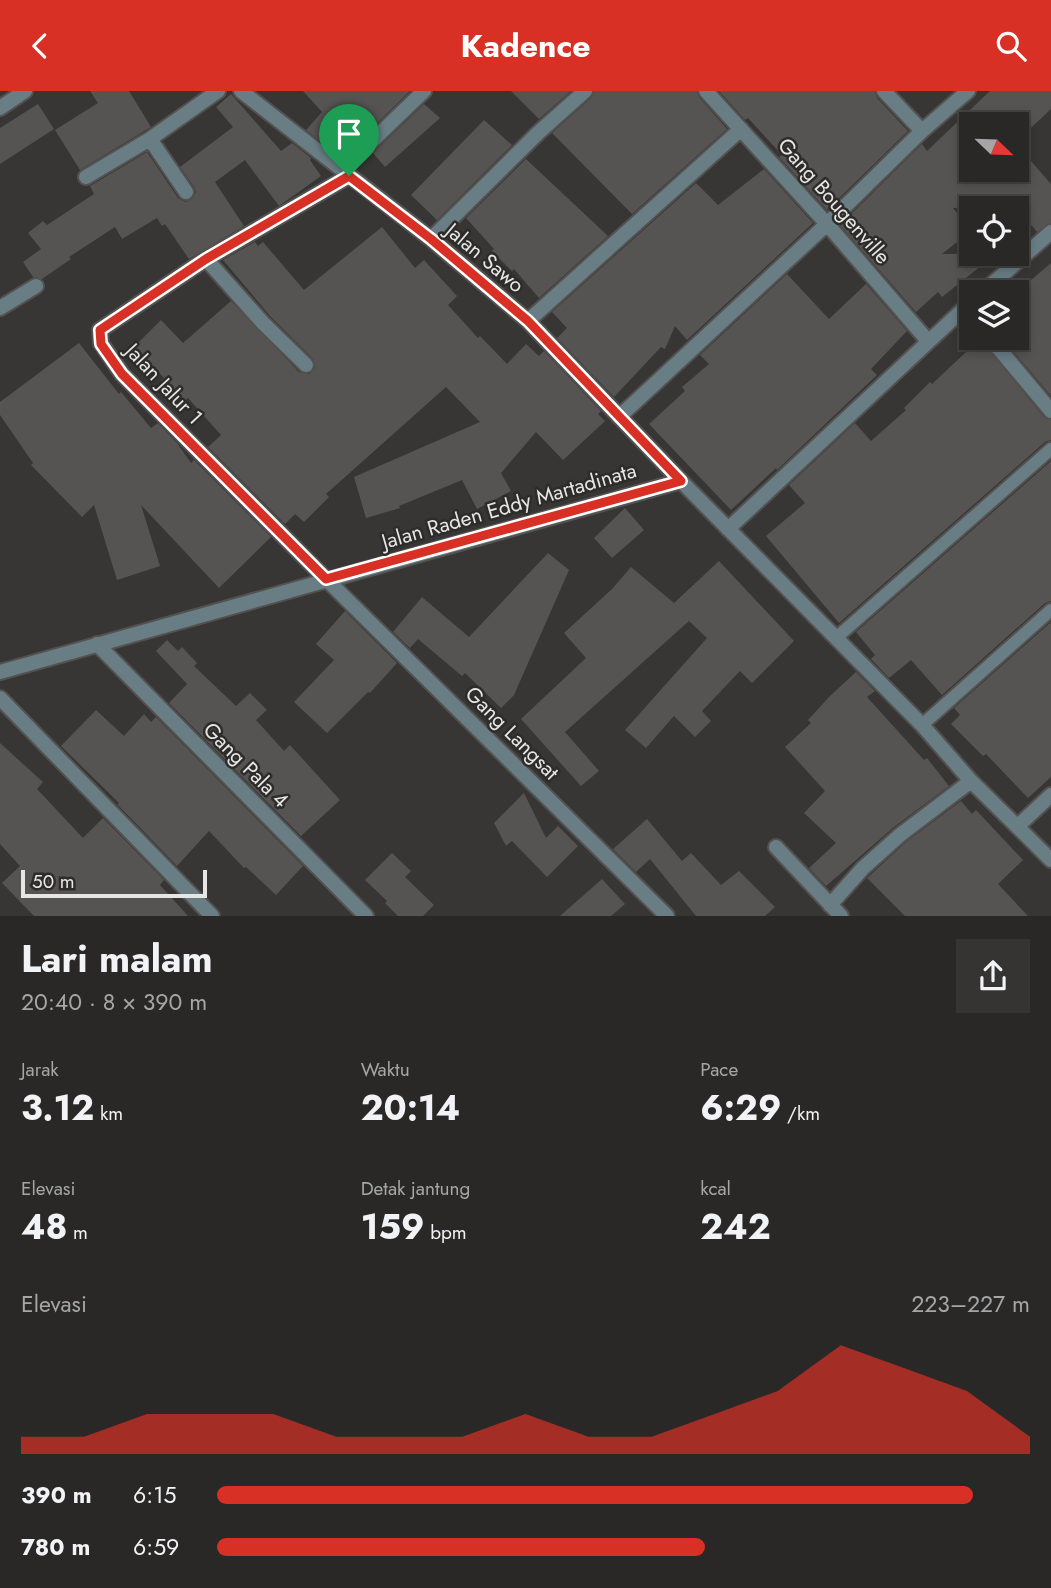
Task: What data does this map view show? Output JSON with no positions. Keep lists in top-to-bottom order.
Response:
{
  "streets": {
    "street": [
      "Gang Bougenville",
      "Jalan Sawo",
      "Jalan Jalur 1",
      "Jalan Raden Eddy Martadinata",
      "Gang Langsat",
      "Gang Pala 4"
    ]
  },
  "crossings": [
    ["Jalan Sawo", "Jalan Jalur 1"],
    ["Jalan Sawo", "Jalan Raden Eddy Martadinata"],
    ["Jalan Jalur 1", "Jalan Raden Eddy Martadinata"],
    ["Jalan Jalur 1", "Gang Langsat"],
    ["Jalan Raden Eddy Martadinata", "Gang Langsat"],
    ["Jalan Raden Eddy Martadinata", "Gang Pala 4"]
  ],
  "scale_bar": "50 m",
  "north": "bottom right",
  "page": {
    "header": "Kadence",
    "scale": "50 m",
    "heading": ["Lari malam", "20:40 · 8 × 390 m"],
    "stats": [
      ["Jarak", "3.12 km"],
      ["Waktu", "20:14"],
      ["Pace", "6:29 /km"],
      ["Elevasi", "48 m"],
      ["Detak jantung", "159 bpm"],
      ["kcal", "242"]
    ],
    "chart": ["Elevasi", "223–227 m"],
    "list": [
      {
        "name": "390 m",
        "note": "6:15"
      },
      {
        "name": "780 m",
        "note": "6:59"
      }
    ]
  }
}
